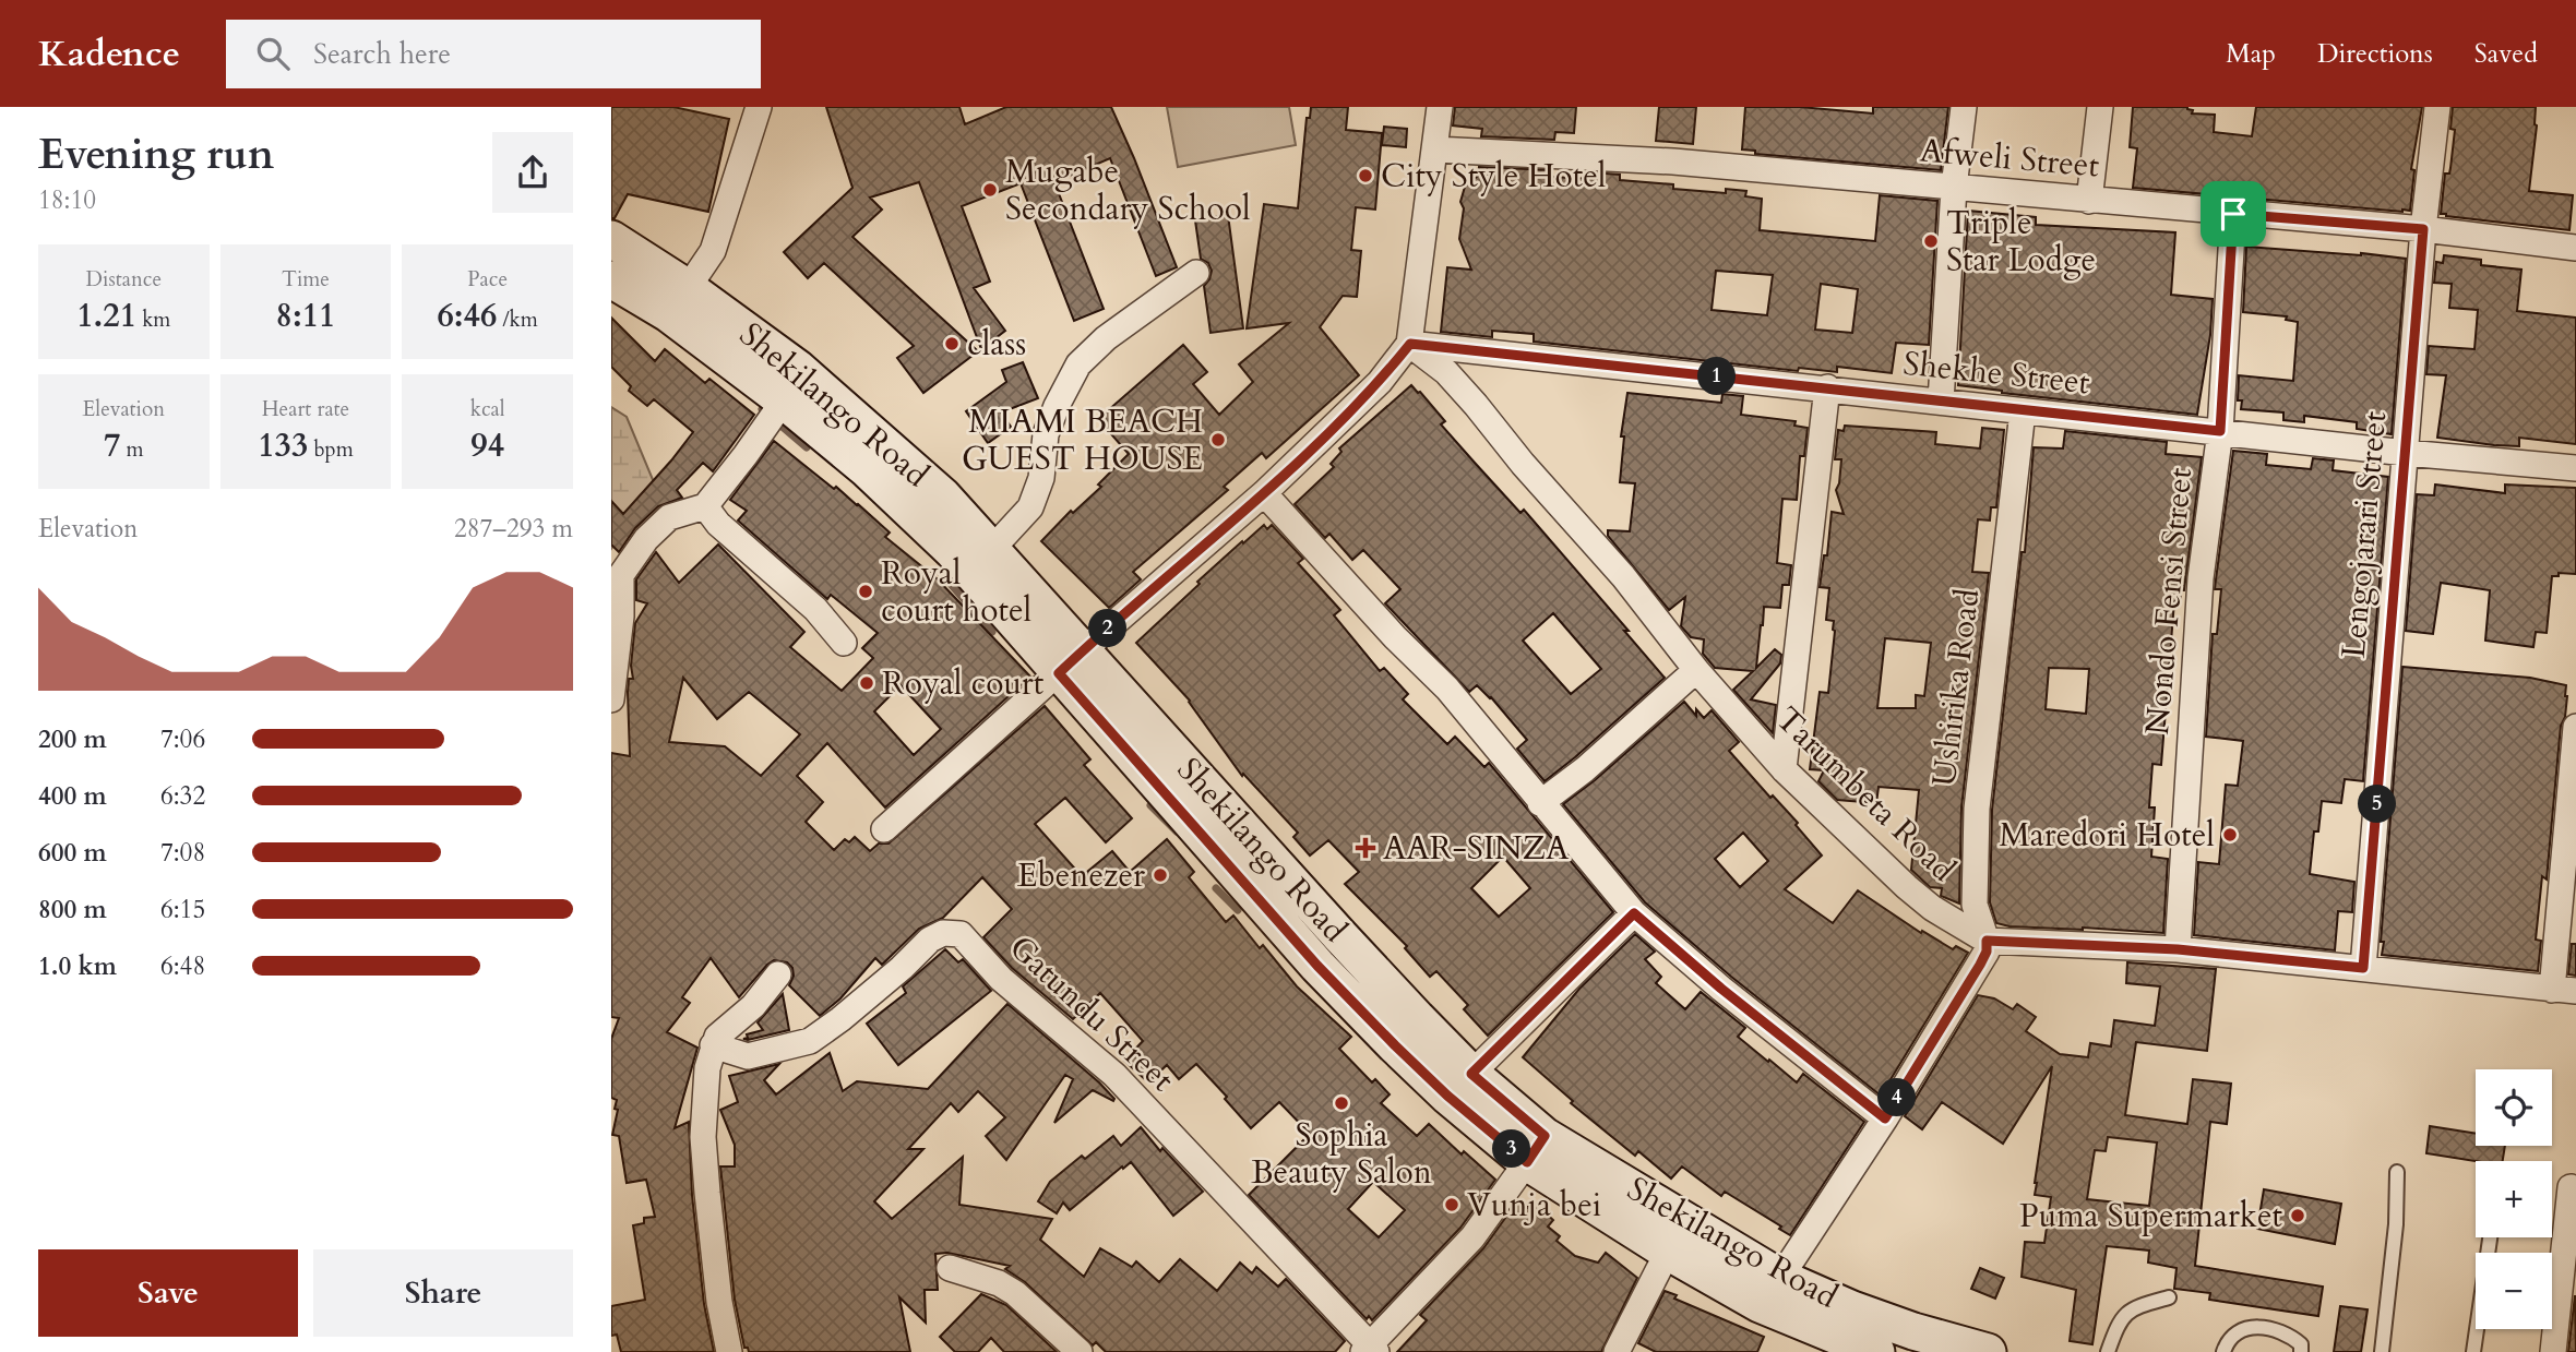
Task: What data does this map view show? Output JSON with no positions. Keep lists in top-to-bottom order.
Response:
{
  "streets": {
    "main road": ["Shekilango Road"],
    "street": [
      "Afweli Street",
      "Shekhe Street",
      "Lengojarari Street",
      "Nondo Fensi Street",
      "Ushirika Road",
      "Tarumbeta Road",
      "Gatundu Street"
    ]
  },
  "crossings": [
    ["Afweli Street", "Lengojarari Street"],
    ["Afweli Street", "Nondo Fensi Street"],
    ["Shekhe Street", "Lengojarari Street"],
    ["Shekhe Street", "Nondo Fensi Street"],
    ["Shekhe Street", "Ushirika Road"],
    ["Shekhe Street", "Tarumbeta Road"],
    ["Lengojarari Street", "Tarumbeta Road"],
    ["Nondo Fensi Street", "Tarumbeta Road"],
    ["Ushirika Road", "Tarumbeta Road"]
  ],
  "places": {
    "other": [
      "City Style Hotel",
      "Mugabe Secondary School",
      "Triple Star Lodge",
      "class",
      "MIAMI BEACH GUEST HOUSE",
      "Royal court hotel",
      "Royal court",
      "Maredori Hotel",
      "Ebenezer",
      "Sophia Beauty Salon",
      "Vunja bei",
      "Puma Supermarket"
    ],
    "health": ["AAR-SINZA"]
  },
  "page": {
    "header": "Kadence",
    "search": "Search here",
    "nav": ["Map", "Directions", "Saved"],
    "heading": ["Evening run", "18:10"],
    "stats": [
      ["Distance", "1.21 km"],
      ["Time", "8:11"],
      ["Pace", "6:46 /km"],
      ["Elevation", "7 m"],
      ["Heart rate", "133 bpm"],
      ["kcal", "94"]
    ],
    "pins": [
      "1",
      "2",
      "5",
      "4",
      "3"
    ],
    "chart": ["Elevation", "287–293 m"],
    "list": [
      {
        "name": "200 m",
        "note": "7:06"
      },
      {
        "name": "400 m",
        "note": "6:32"
      },
      {
        "name": "600 m",
        "note": "7:08"
      },
      {
        "name": "800 m",
        "note": "6:15"
      },
      {
        "name": "1.0 km",
        "note": "6:48"
      }
    ],
    "map_buttons": ["+", "−"],
    "buttons": ["Save", "Share"]
  }
}
